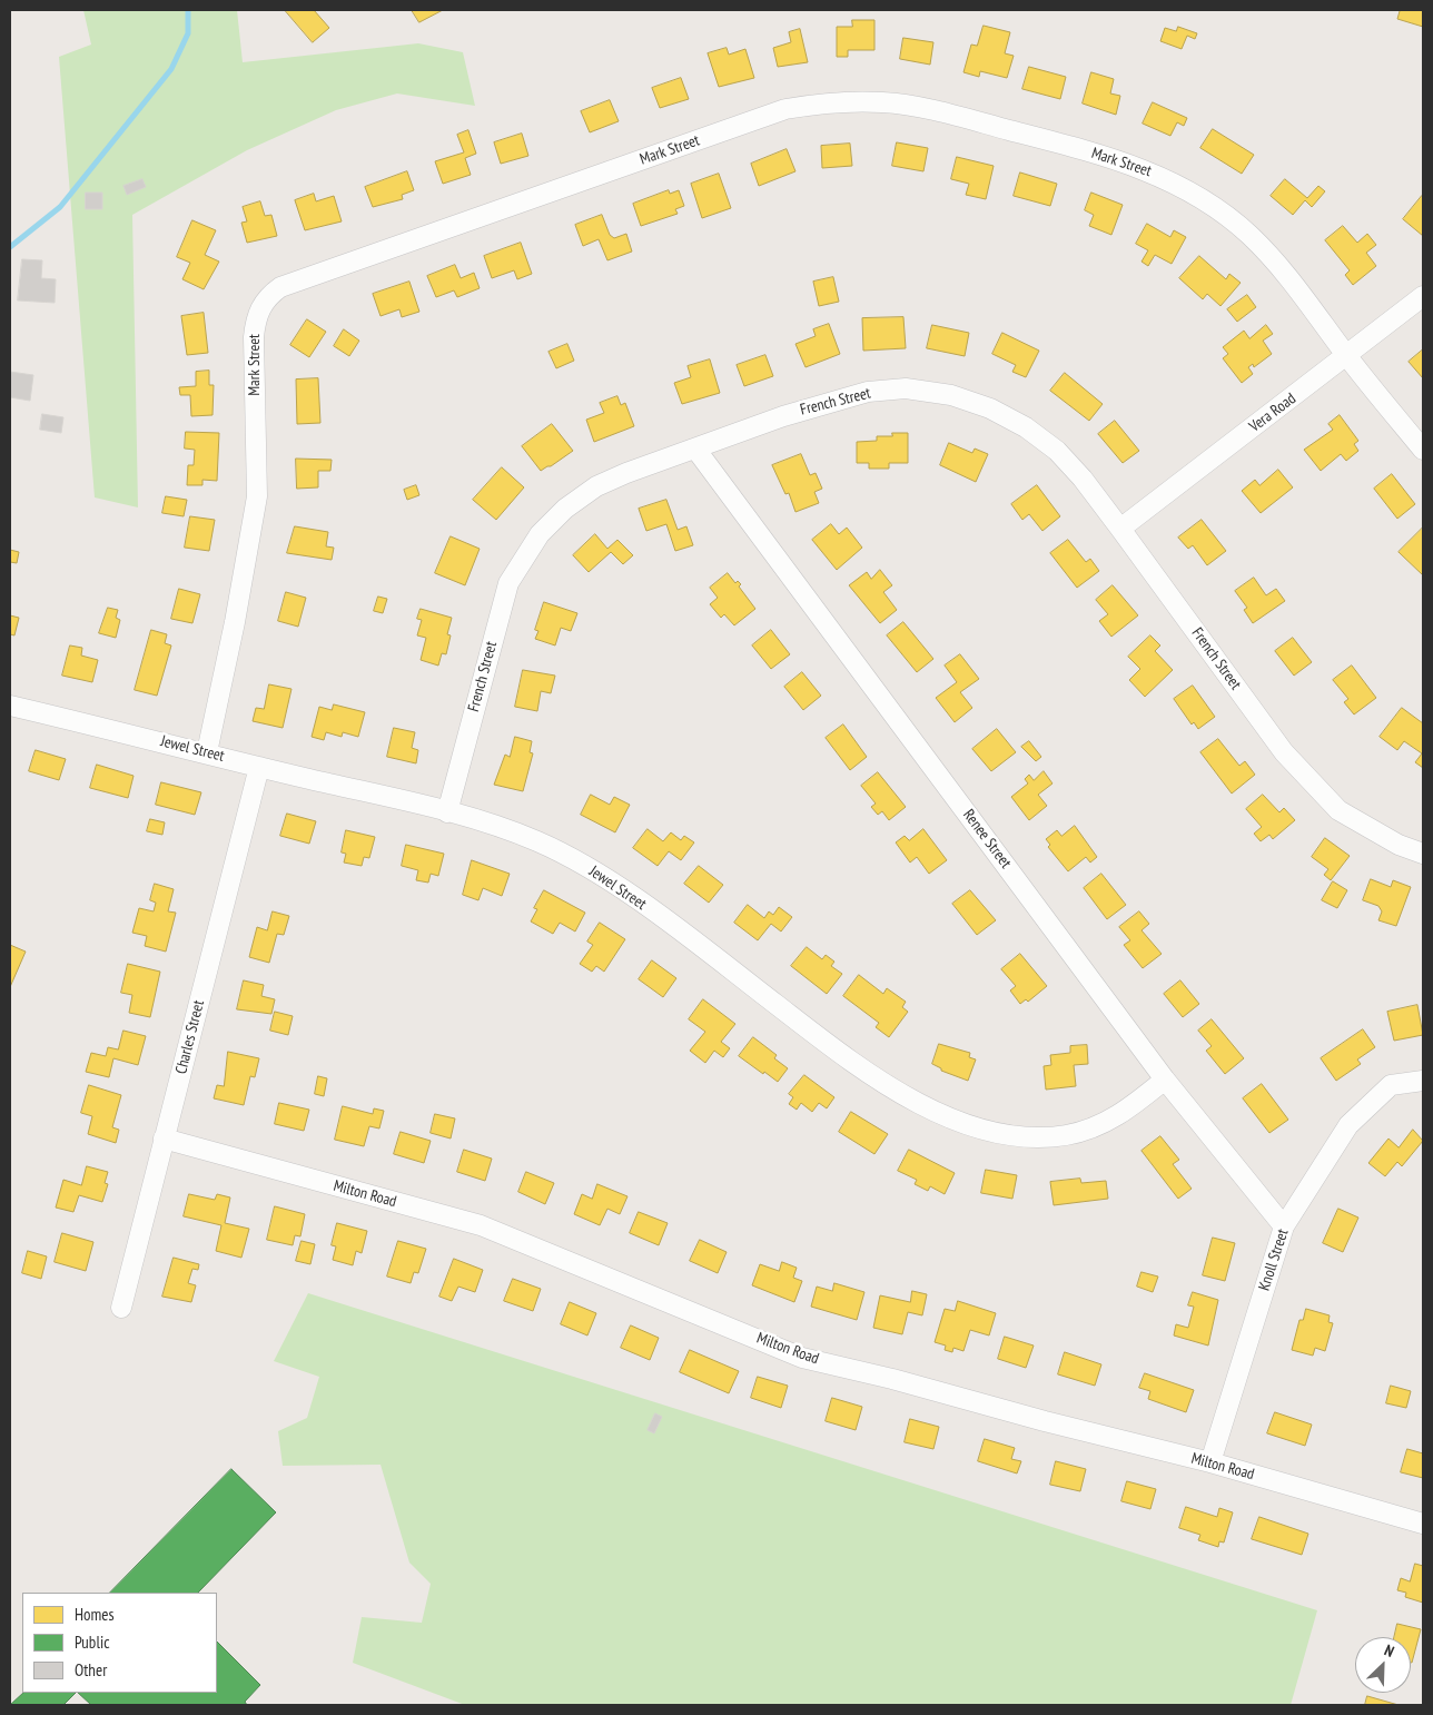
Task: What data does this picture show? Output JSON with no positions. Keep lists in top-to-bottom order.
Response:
{
  "streets": {
    "street": [
      "Mark Street",
      "French Street",
      "Vera Road",
      "Jewel Street",
      "Renee Street",
      "Charles Street",
      "Milton Road",
      "Knoll Street"
    ]
  },
  "crossings": [
    ["Mark Street", "Vera Road"],
    ["Mark Street", "Jewel Street"],
    ["French Street", "Vera Road"],
    ["French Street", "Jewel Street"],
    ["French Street", "Renee Street"],
    ["Jewel Street", "Renee Street"],
    ["Jewel Street", "Charles Street"],
    ["Renee Street", "Knoll Street"],
    ["Charles Street", "Milton Road"],
    ["Milton Road", "Knoll Street"]
  ],
  "legend": ["Homes", "Public", "Other"],
  "north": "top right"
}
